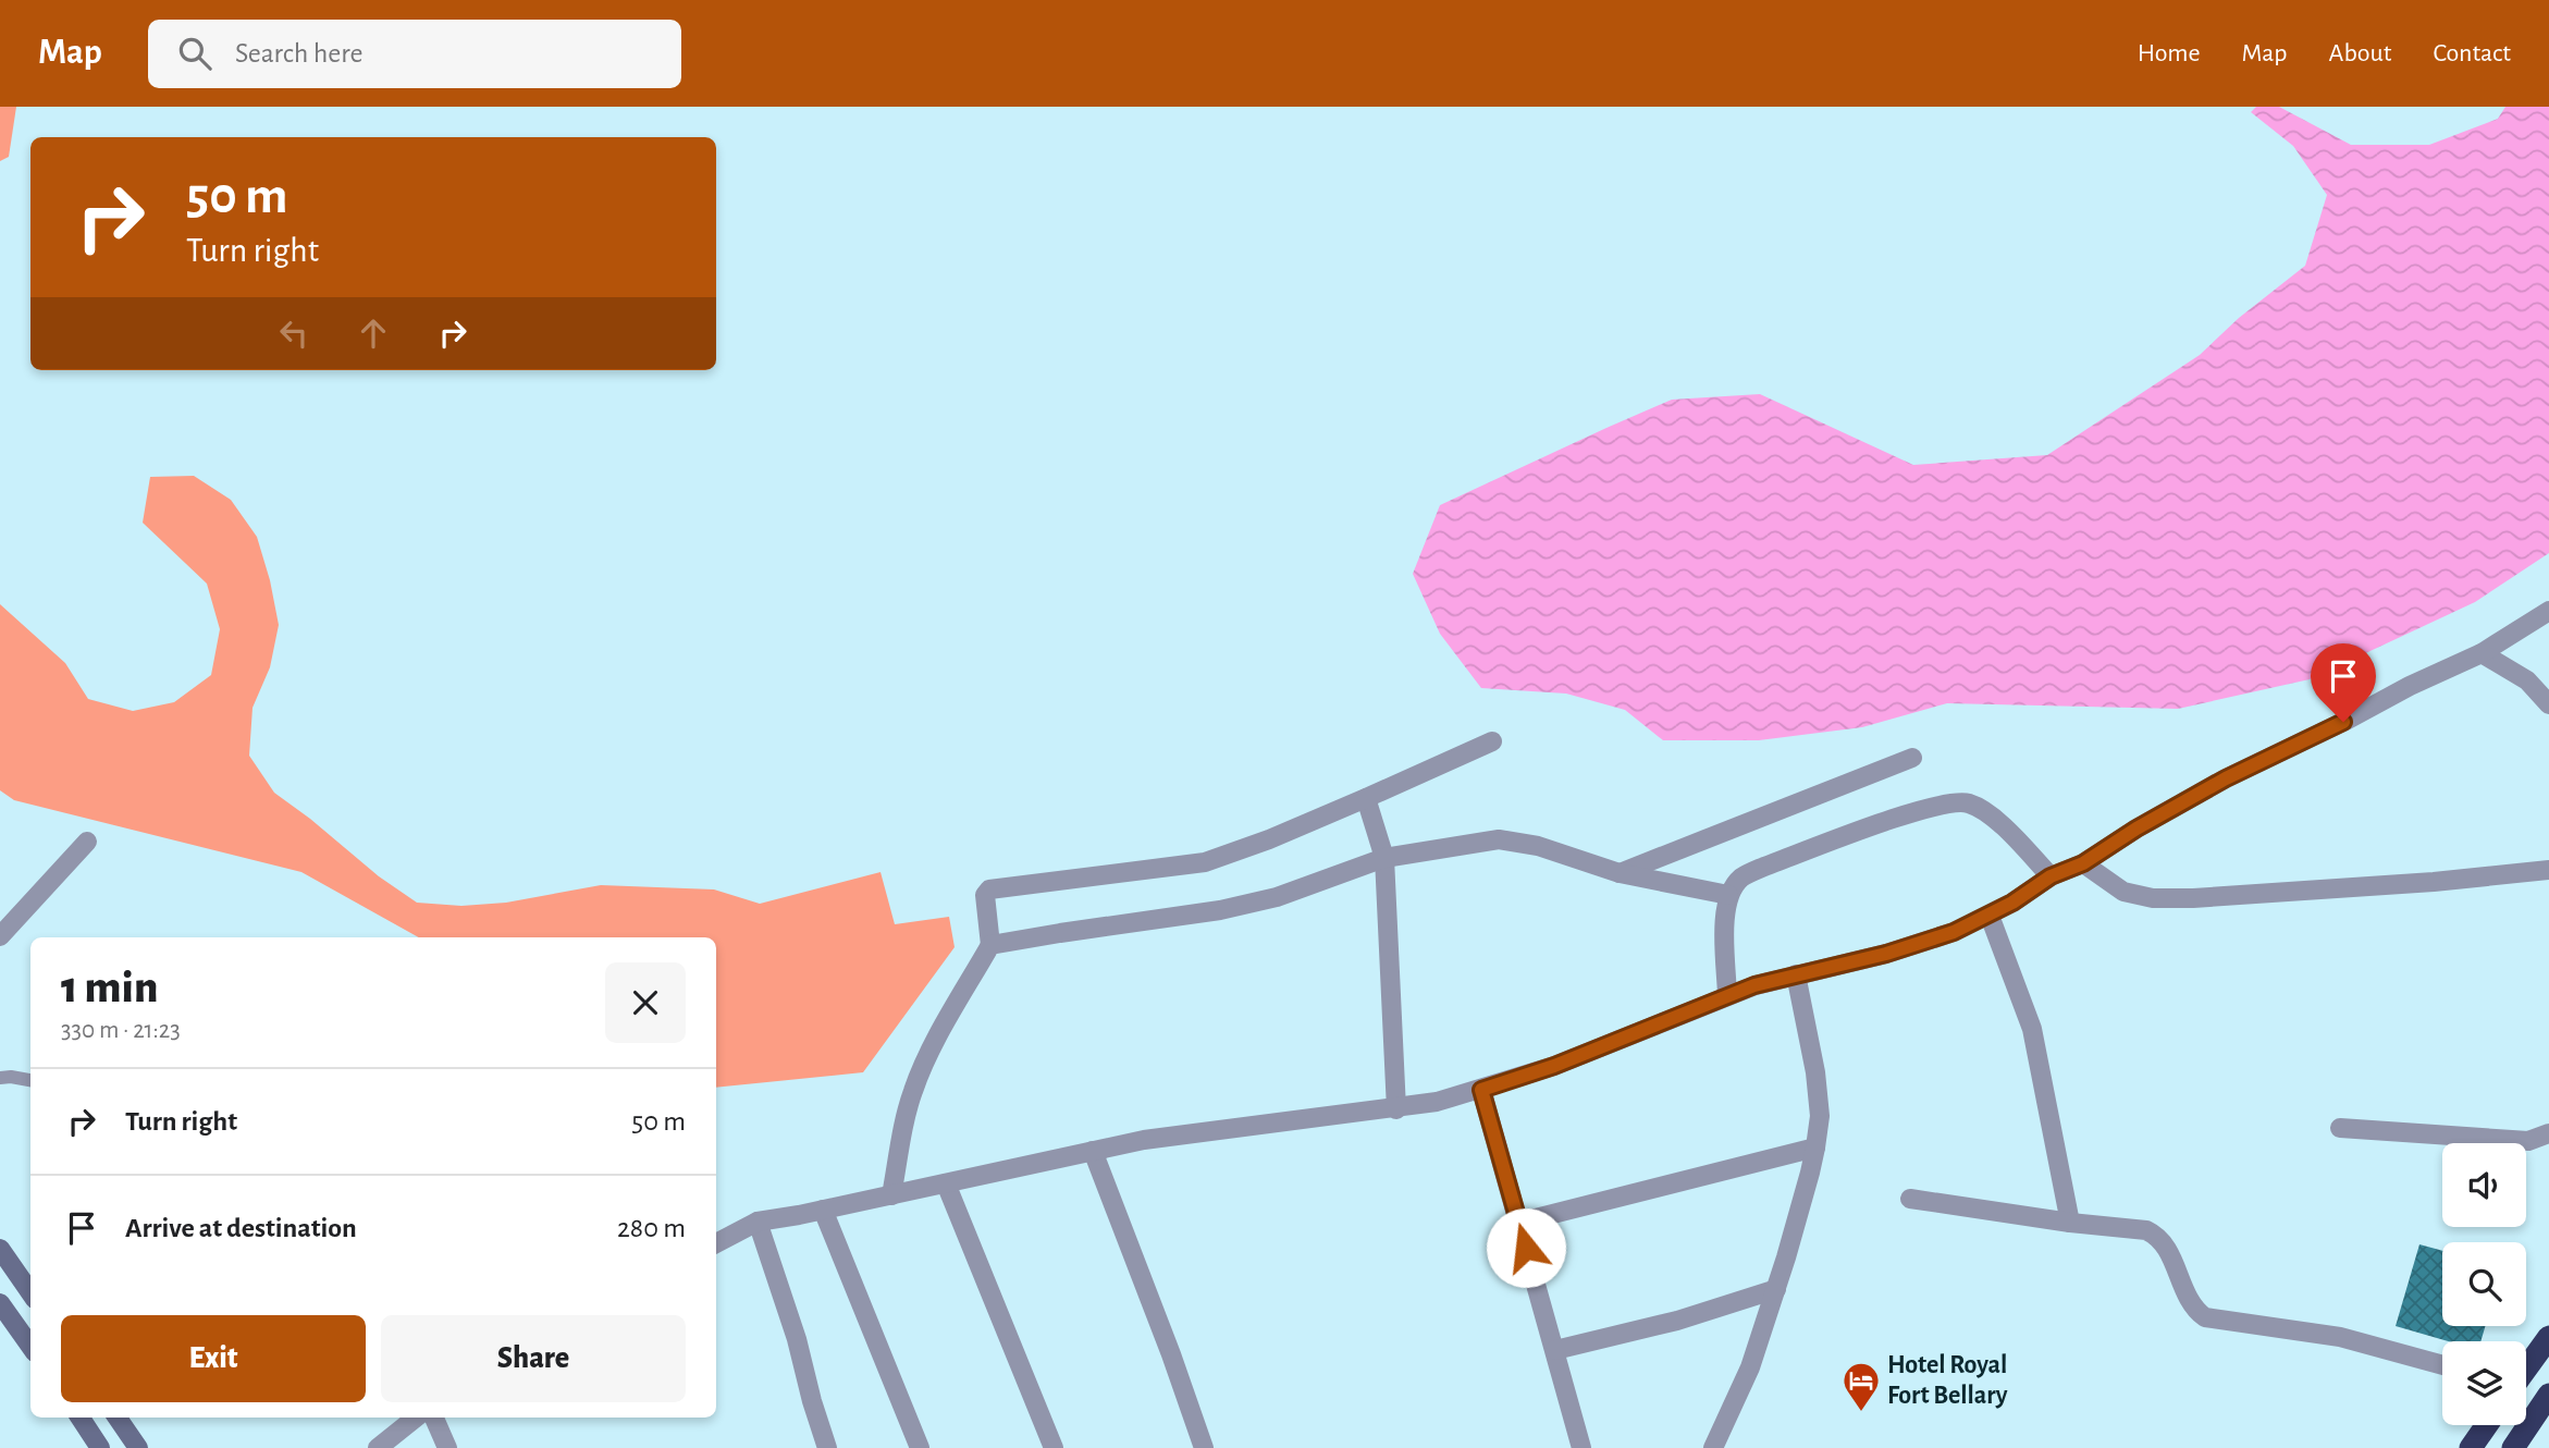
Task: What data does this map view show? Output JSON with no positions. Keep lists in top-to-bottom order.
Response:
{
  "places": {
    "hotel": ["Hotel Royal Fort Bellary"]
  },
  "page": {
    "header": "Map",
    "search": "Search here",
    "nav": [
      "Home",
      "Map",
      "About",
      "Contact"
    ],
    "turn": ["50 m", "Turn right"],
    "heading": ["1 min", "330 m · 21:23"],
    "list": [
      {
        "name": "Turn right",
        "value": "50 m"
      },
      {
        "name": "Arrive at destination",
        "value": "280 m"
      }
    ],
    "buttons": ["Exit", "Share"]
  }
}
